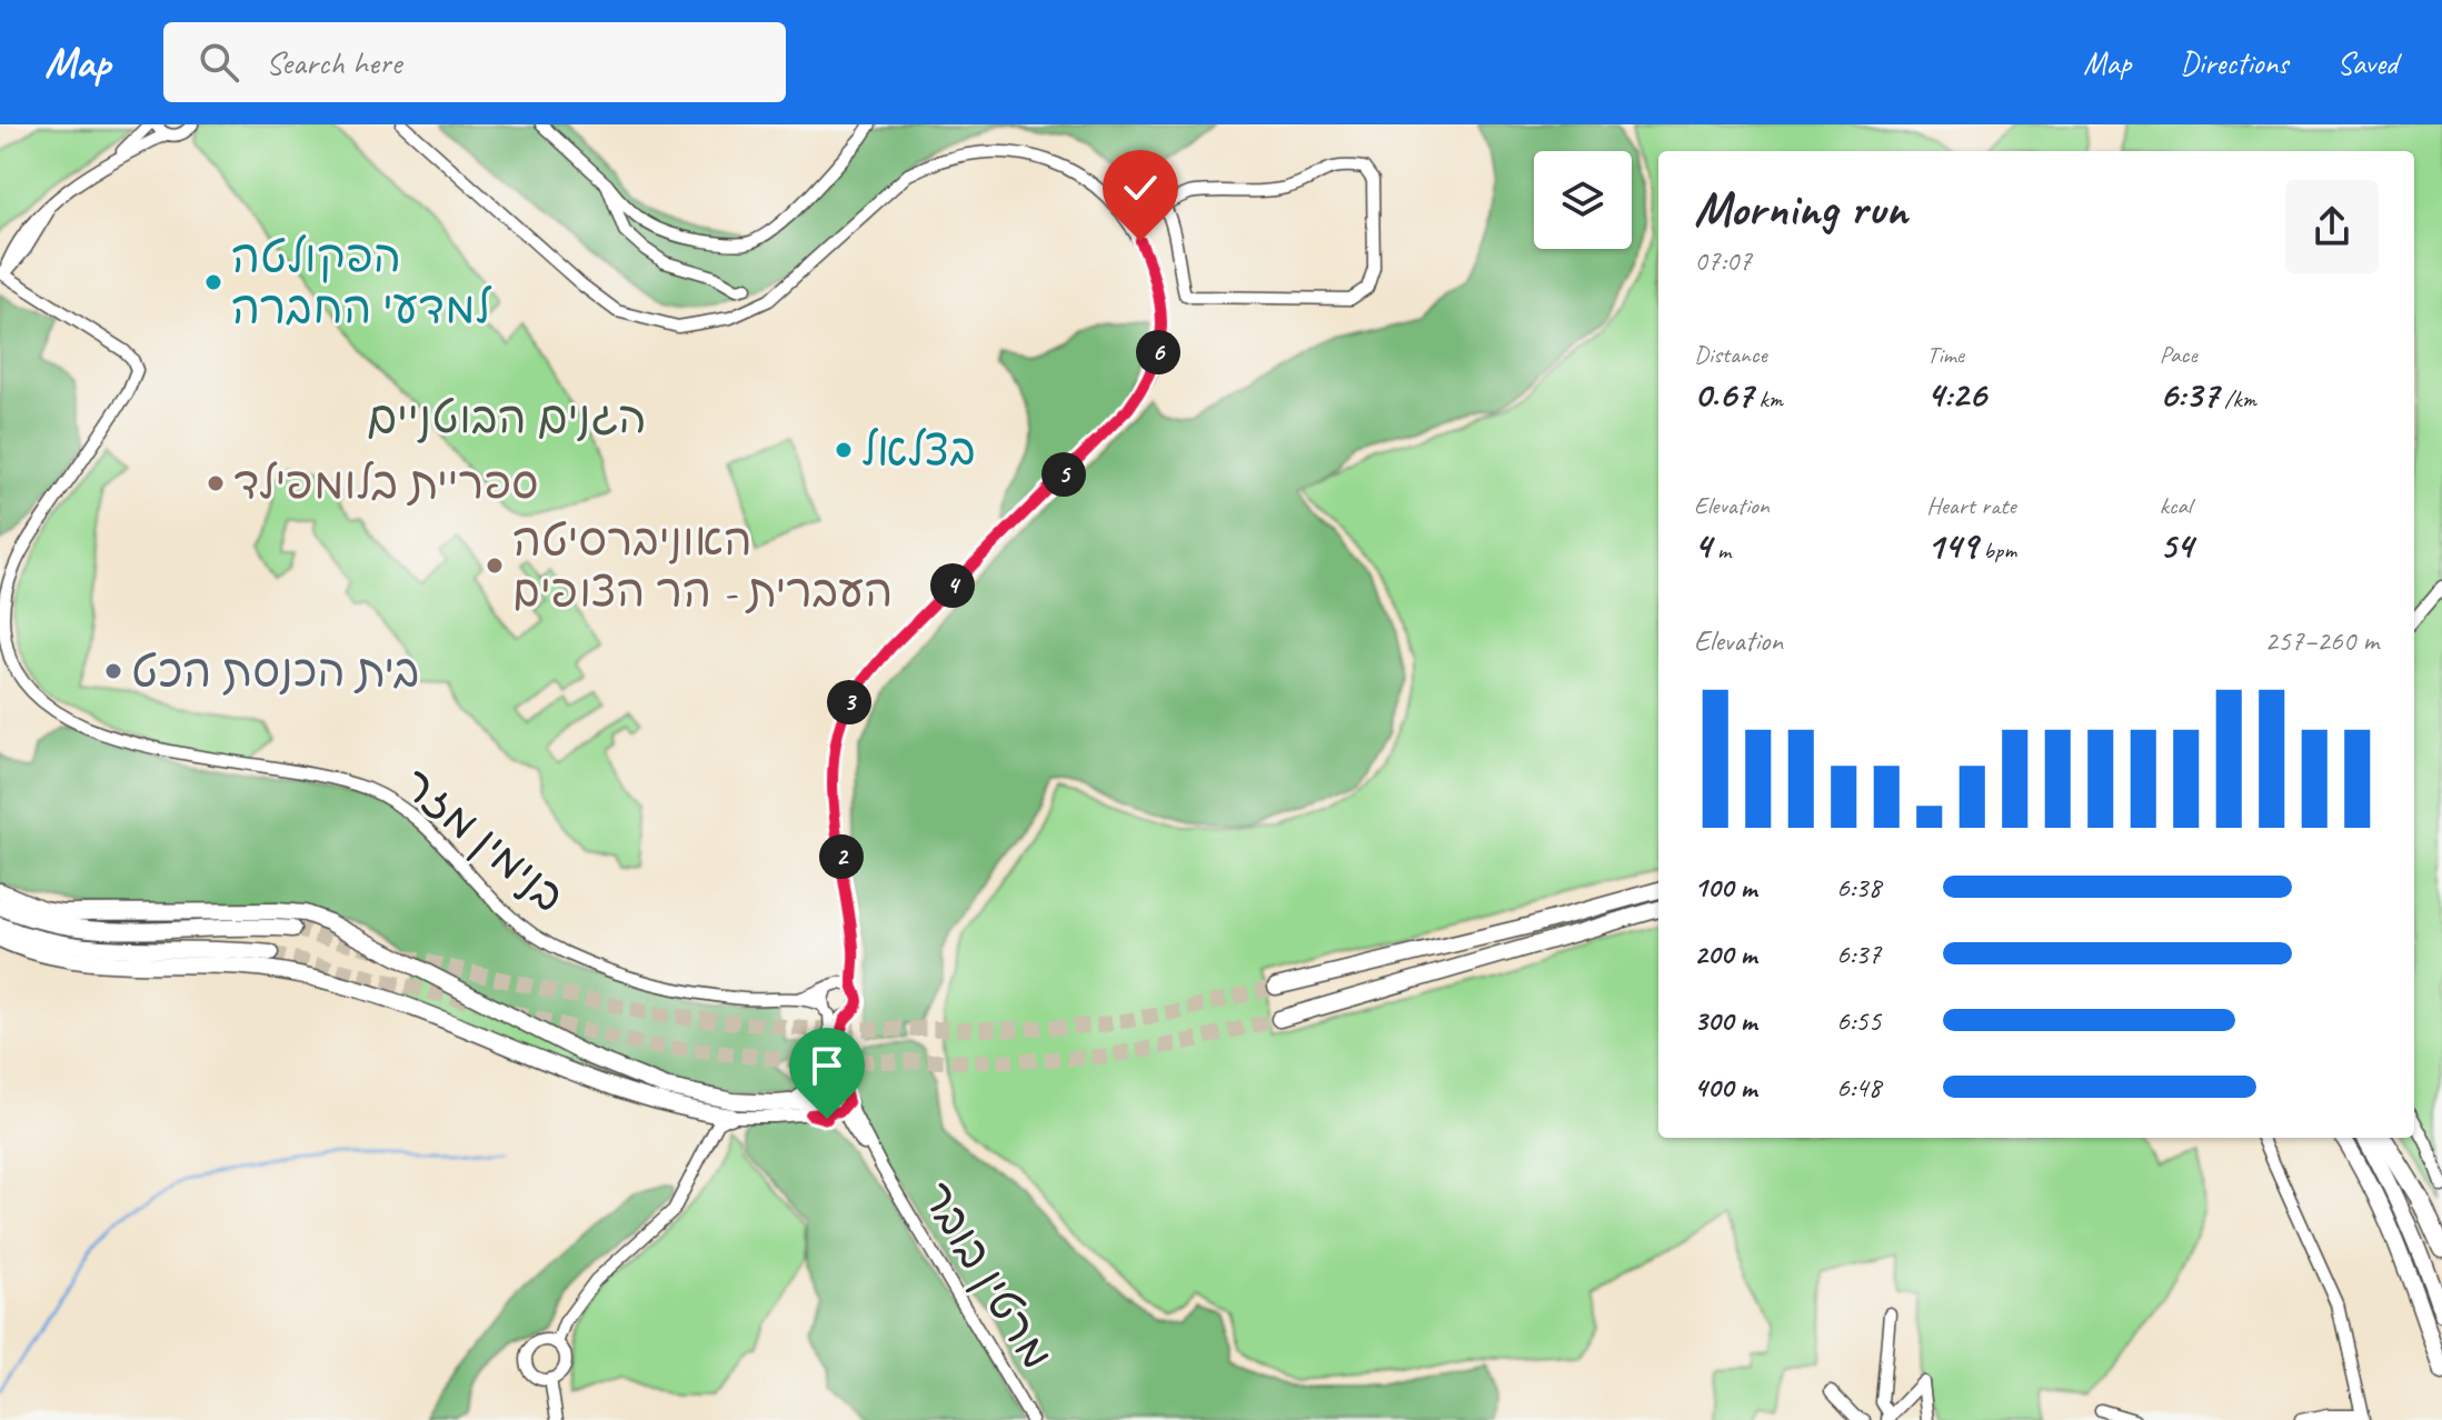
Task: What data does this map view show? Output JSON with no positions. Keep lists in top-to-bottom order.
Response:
{
  "streets": {
    "street": ["בנימין מזר", "מרטין בובר"]
  },
  "crossings": [
    ["בנימין מזר", "מרטין בובר"]
  ],
  "parks": ["הגנים הבוטניים"],
  "places": [
    "הפקולטה למדעי החברה",
    "בצלאל",
    "ספריית בלומפילד",
    "האוניברסיטה העברית - הר הצופים",
    "בית הכנסת הכט"
  ],
  "page": {
    "header": "Map",
    "search": "Search here",
    "nav": ["Map", "Directions", "Saved"],
    "heading": ["Morning run", "07:07"],
    "stats": [
      ["Distance", "0.67 km"],
      ["Time", "4:26"],
      ["Pace", "6:37 /km"],
      ["Elevation", "4 m"],
      ["Heart rate", "149 bpm"],
      ["kcal", "54"]
    ],
    "pins": [
      "6",
      "5",
      "4",
      "3",
      "2"
    ],
    "chart": ["Elevation", "257–260 m"],
    "list": [
      {
        "name": "100 m",
        "note": "6:38"
      },
      {
        "name": "200 m",
        "note": "6:37"
      },
      {
        "name": "300 m",
        "note": "6:55"
      },
      {
        "name": "400 m",
        "note": "6:48"
      }
    ]
  }
}
